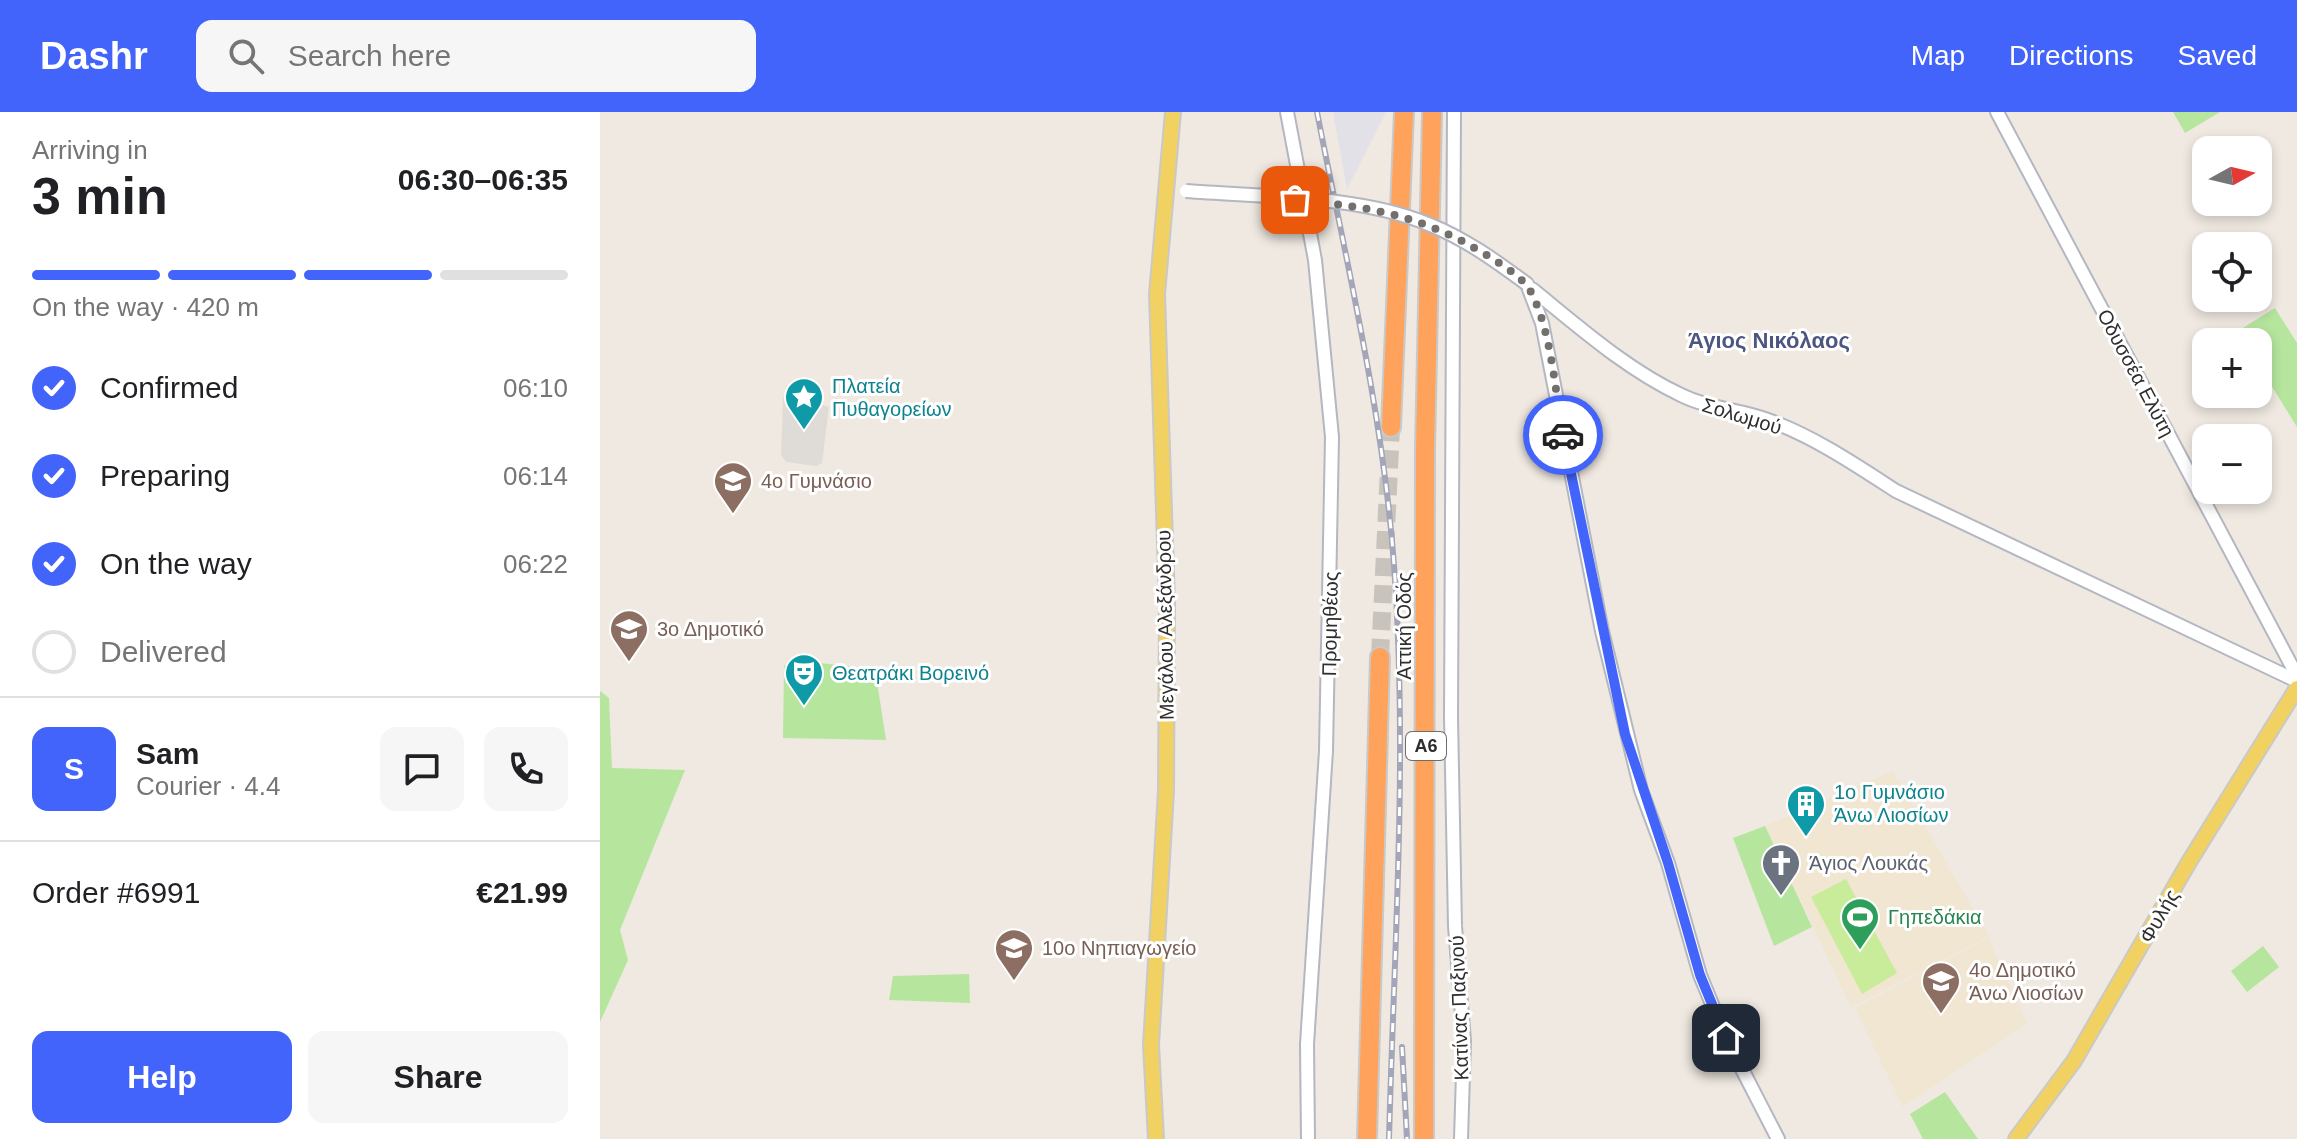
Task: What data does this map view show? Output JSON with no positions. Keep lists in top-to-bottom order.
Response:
{
  "streets": {
    "highway": ["Αττική Οδός", "Α6"],
    "main road": ["Μεγάλου Αλεξάνδρου", "Φυλής"],
    "street": [
      "Οδυσσέα Ελύτη",
      "Σολωμού",
      "Προμηθέως",
      "Κατίνας Παξινού"
    ]
  },
  "crossings": [
    ["Οδυσσέα Ελύτη", "Σολωμού"],
    ["Σολωμού", "Μεγάλου Αλεξάνδρου"]
  ],
  "districts": ["Άγιος Νικόλαος"],
  "places": {
    "place": ["Πλατεία Πυθαγορείων"],
    "school or university": [
      "4ο Γυμνάσιο",
      "3ο Δημοτικό",
      "10ο Νηπιαγωγείο",
      "4ο Δημοτικό Άνω Λιοσίων"
    ],
    "theatre": ["Θεατράκι Βορεινό"],
    "building": ["1ο Γυμνάσιο Άνω Λιοσίων"],
    "church": ["Άγιος Λουκάς"],
    "sports": ["Γηπεδάκια"]
  },
  "north": "right",
  "page": {
    "header": "Dashr",
    "search": "Search here",
    "nav": ["Map", "Directions", "Saved"],
    "heading": ["3 min", "Arriving in", "06:30–06:35"],
    "panel": [
      "Sam",
      "Courier · 4.4",
      "Order #6991",
      "€21.99"
    ],
    "map_buttons": ["+", "−"],
    "bar": "On the way · 420 m",
    "list": [
      ["Confirmed", "06:10"],
      ["Preparing", "06:14"],
      ["On the way", "06:22"],
      "Delivered"
    ],
    "round": "S",
    "buttons": ["Help", "Share"]
  }
}
